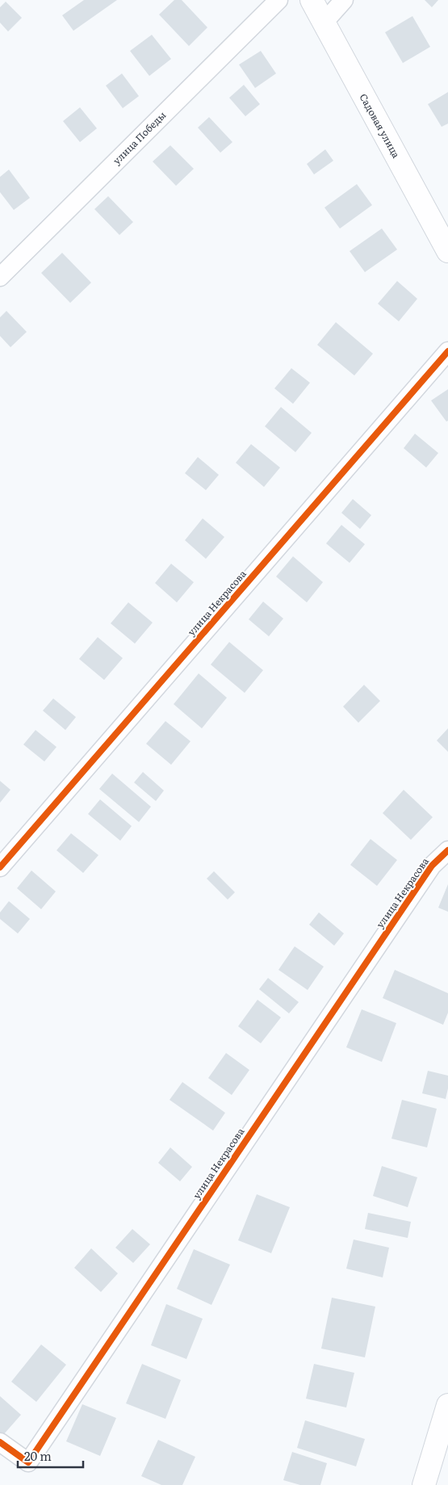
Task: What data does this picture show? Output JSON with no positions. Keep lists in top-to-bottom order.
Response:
{
  "streets": {
    "street": ["Садовая улица", "улица Победы", "улица Некрасова"]
  },
  "scale_bar": "20 m"
}
